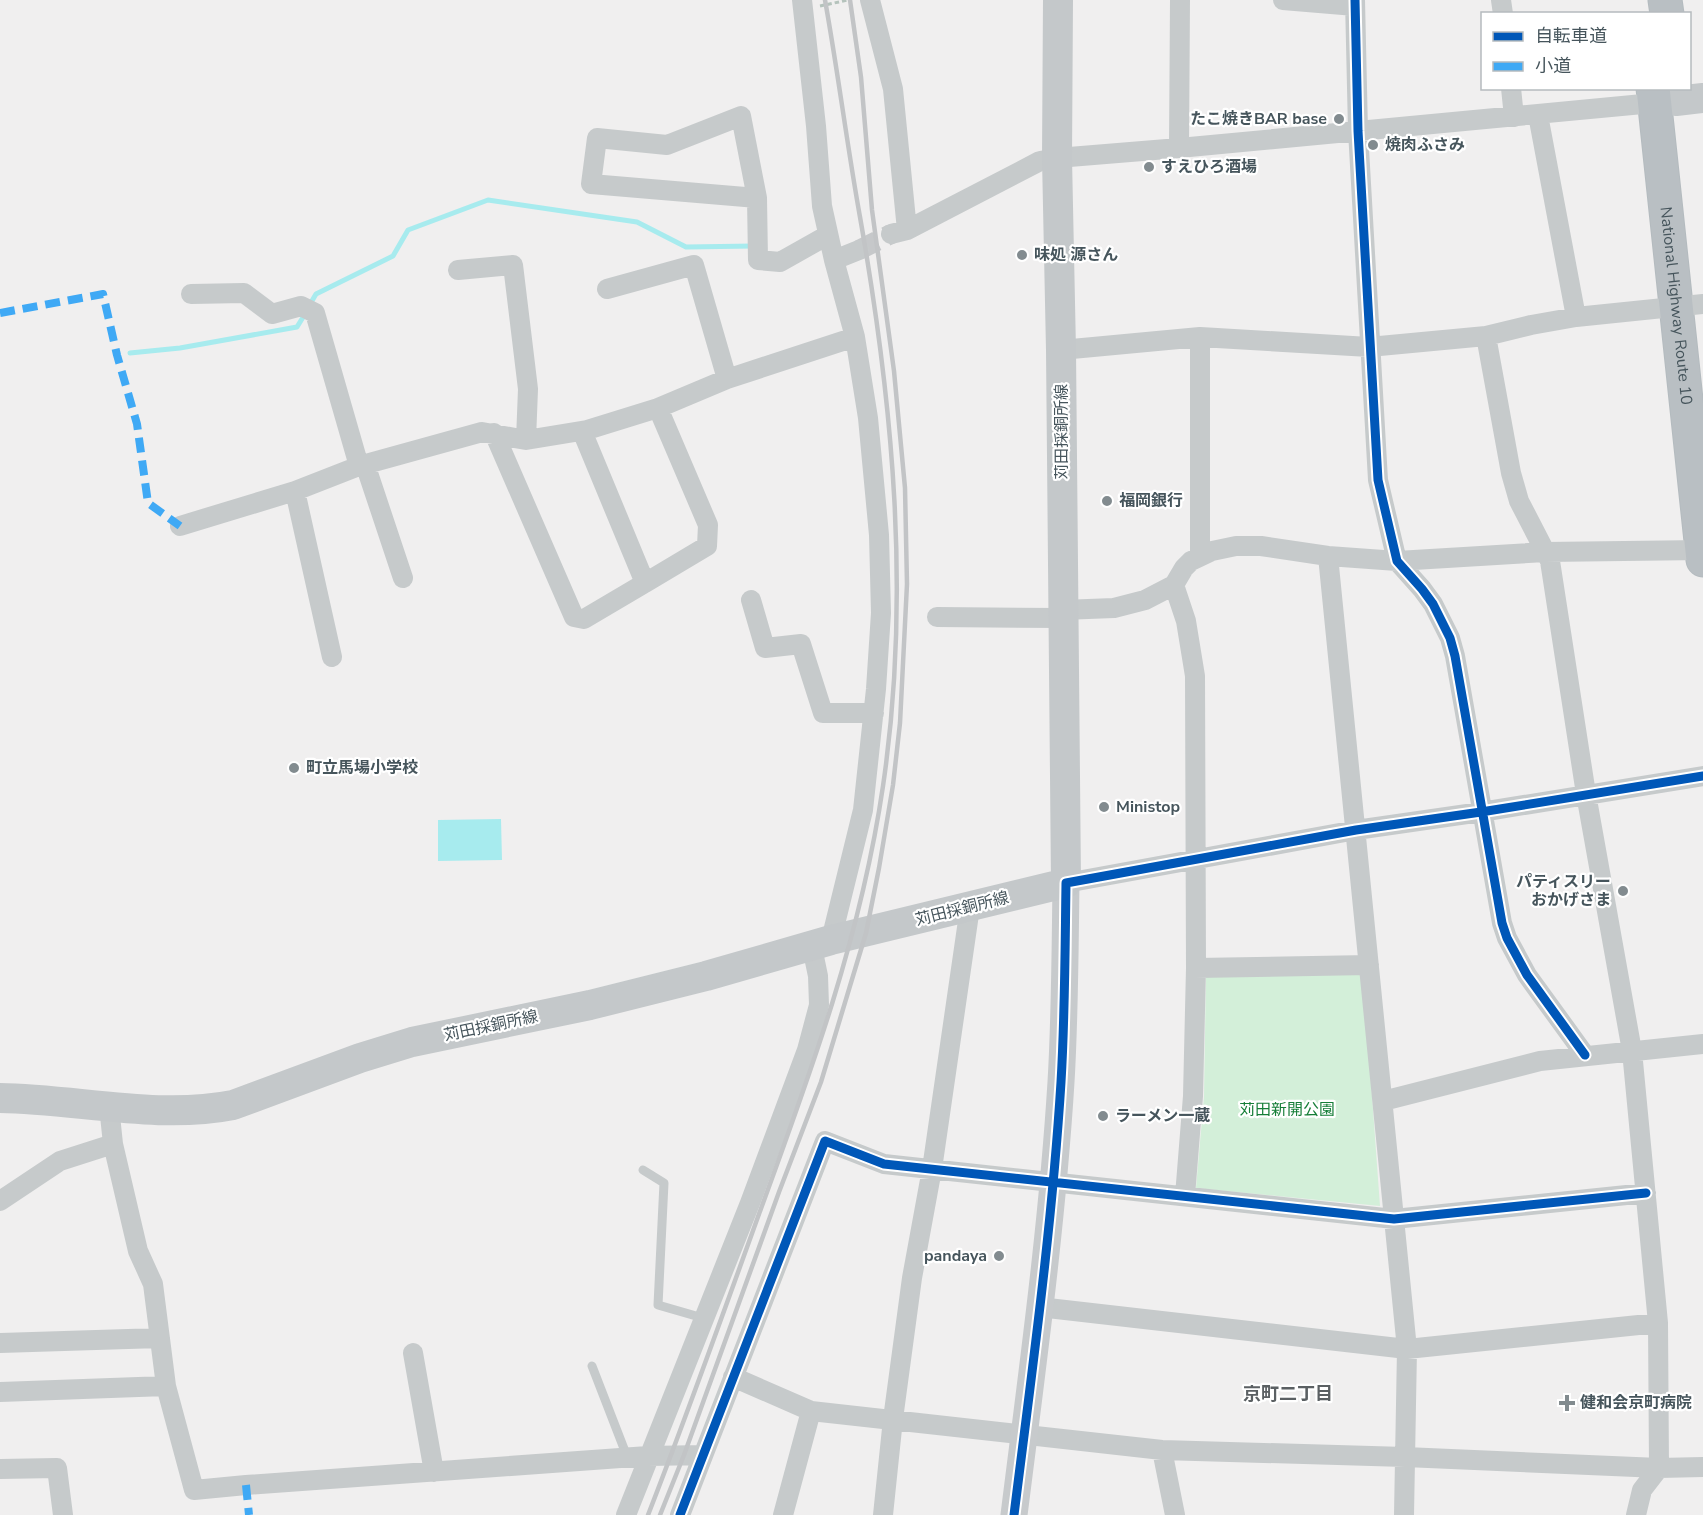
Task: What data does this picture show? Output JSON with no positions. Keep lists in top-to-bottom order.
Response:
{
  "streets": {
    "highway": ["National Highway Route 10"],
    "main road": ["苅田採銅所線"]
  },
  "districts": ["京町二丁目"],
  "parks": ["苅田新開公園"],
  "places": {
    "other": [
      "たこ焼きBAR base",
      "焼肉ふさみ",
      "すえひろ酒場",
      "味処 源さん",
      "福岡銀行",
      "町立馬場小学校",
      "Ministop",
      "パティスリー おかげさま",
      "ラーメン一蔵",
      "pandaya"
    ],
    "health": ["健和会京町病院"]
  },
  "legend": ["自転車道", "小道"]
}
